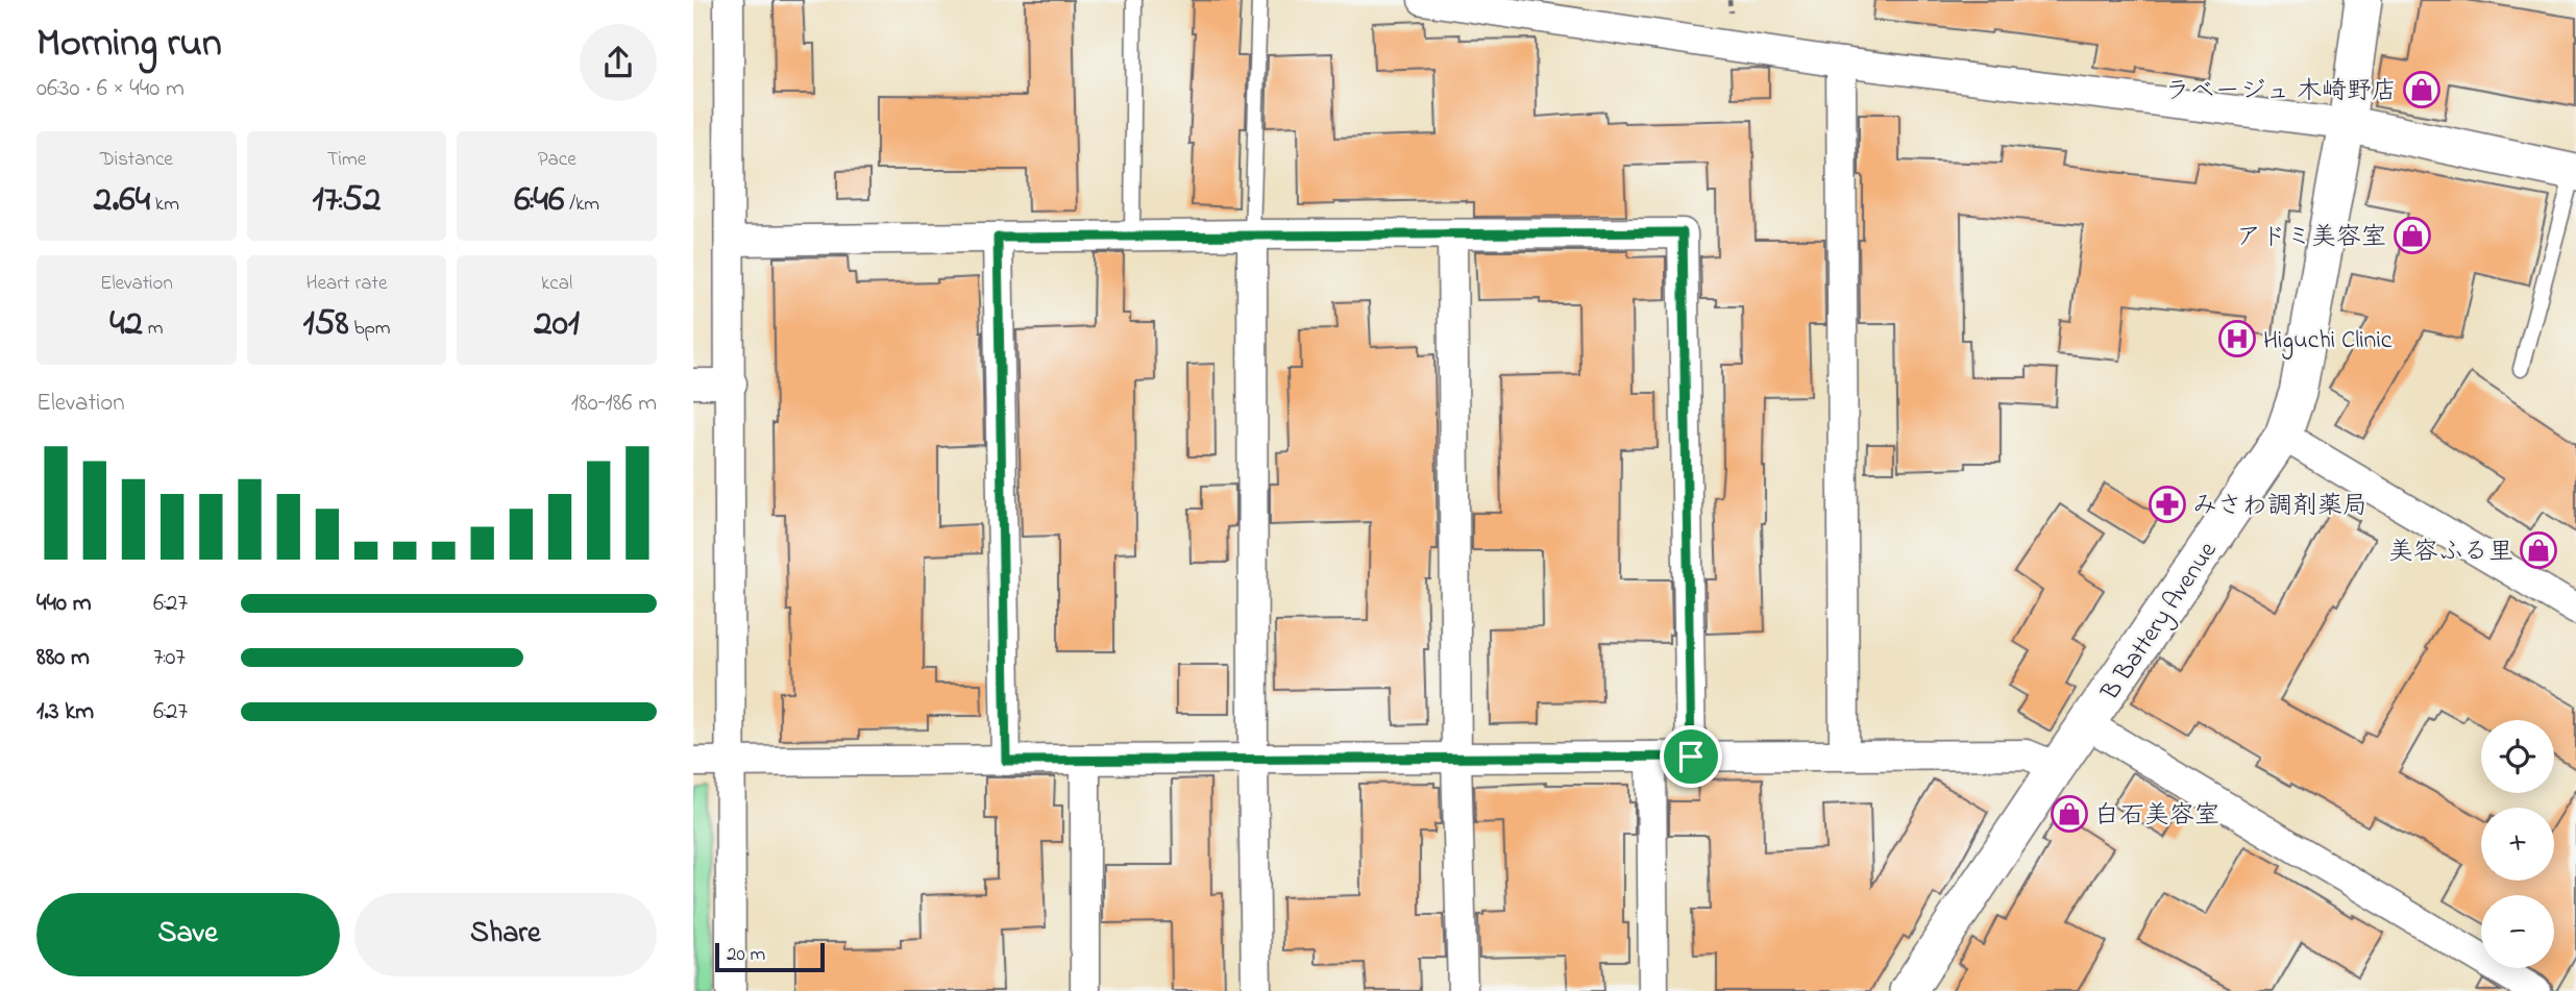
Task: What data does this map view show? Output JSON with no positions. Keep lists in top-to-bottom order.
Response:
{
  "streets": {
    "street": ["B Battery Avenue"]
  },
  "places": {
    "shop": [
      "ラベージュ 木崎野店",
      "アドミ美容室",
      "美容ふる里",
      "白石美容室"
    ],
    "hospital": ["Higuchi Clinic"],
    "pharmacy": ["みさわ調剤薬局"]
  },
  "scale_bar": "20 m",
  "page": {
    "heading": ["Morning run", "06:30 · 6 × 440 m"],
    "stats": [
      ["Distance", "2.64 km"],
      ["Time", "17:52"],
      ["Pace", "6:46 /km"],
      ["Elevation", "42 m"],
      ["Heart rate", "158 bpm"],
      ["kcal", "201"]
    ],
    "chart": ["Elevation", "180–186 m"],
    "list": [
      {
        "name": "440 m",
        "note": "6:27"
      },
      {
        "name": "880 m",
        "note": "7:07"
      },
      {
        "name": "1.3 km",
        "note": "6:27"
      }
    ],
    "map_buttons": ["+", "−"],
    "buttons": ["Save", "Share"],
    "scale": "20 m"
  }
}
